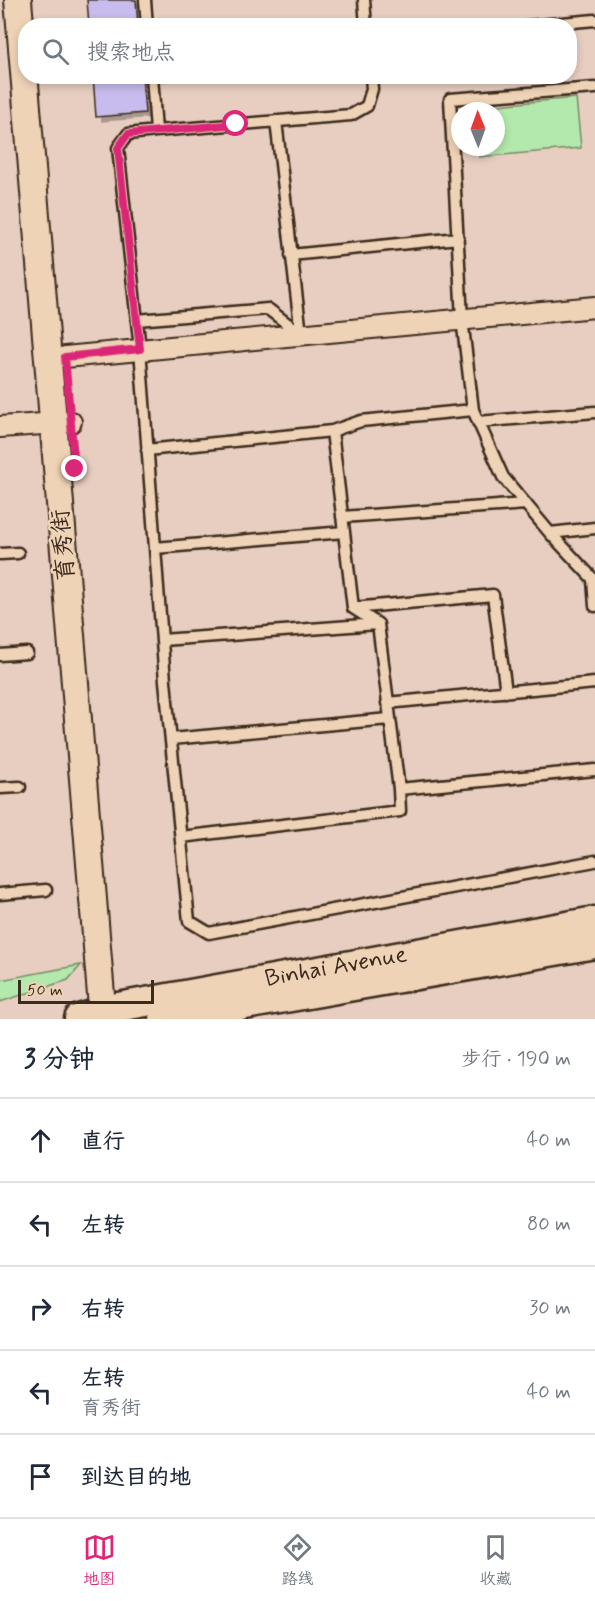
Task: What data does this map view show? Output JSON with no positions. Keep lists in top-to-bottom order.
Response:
{
  "streets": {
    "main road": ["Binhai Avenue"],
    "street": ["育秀街"]
  },
  "crossings": [
    ["育秀街", "Binhai Avenue"]
  ],
  "scale_bar": "50 m",
  "north": "top",
  "page": {
    "search": "搜索地点",
    "scale": "50 m",
    "heading": ["3 分钟", "步行 · 190 m"],
    "list": [
      ["直行", "40 m"],
      ["左转", "80 m"],
      ["右转", "30 m"],
      ["左转", "育秀街", "40 m"],
      "到达目的地"
    ],
    "nav": ["地图", "路线", "收藏"]
  }
}
